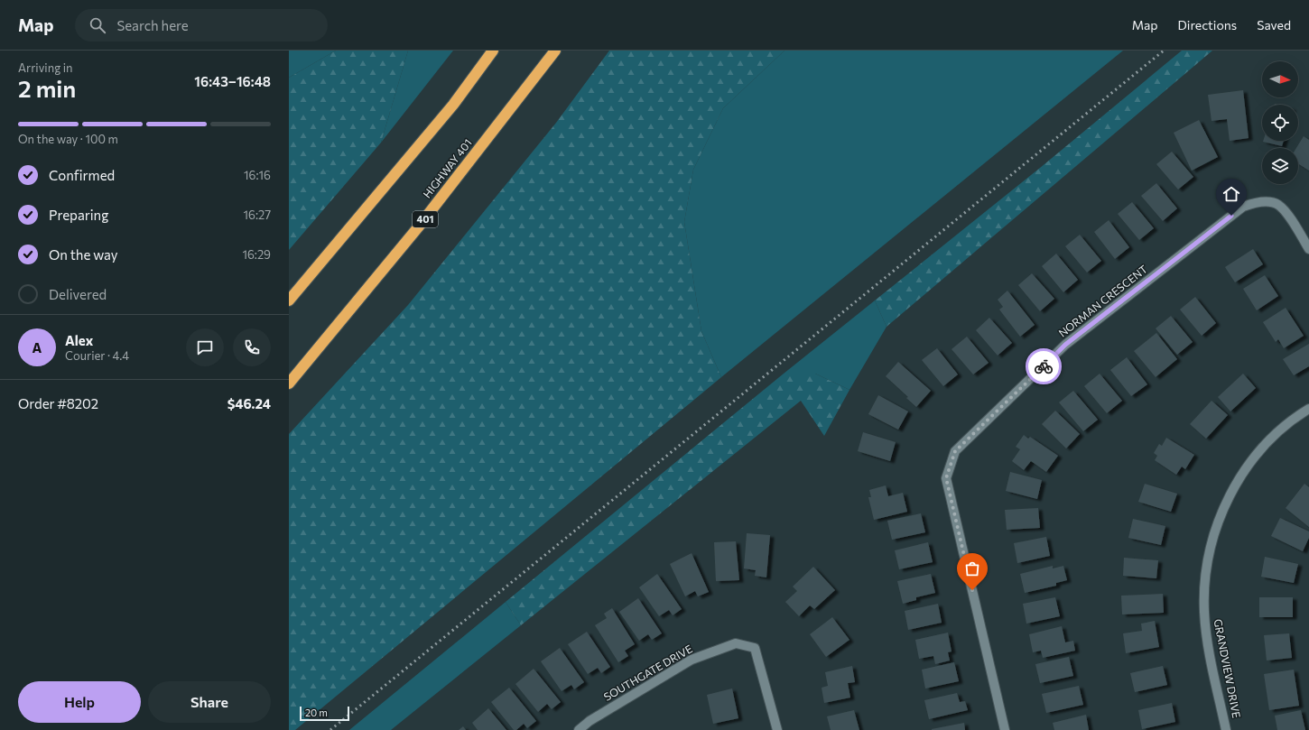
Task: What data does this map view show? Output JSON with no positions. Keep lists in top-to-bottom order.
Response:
{
  "streets": {
    "highway": ["HIGHWAY 401", "401"],
    "street": ["NORMAN CRESCENT", "GRANDVIEW DRIVE", "SOUTHGATE DRIVE"]
  },
  "scale_bar": "20 m",
  "north": "right",
  "page": {
    "header": "Map",
    "search": "Search here",
    "nav": ["Map", "Directions", "Saved"],
    "heading": ["2 min", "Arriving in", "16:43–16:48"],
    "panel": [
      "Alex",
      "Courier · 4.4",
      "Order #8202",
      "$46.24"
    ],
    "bar": "On the way · 100 m",
    "list": [
      ["Confirmed", "16:16"],
      ["Preparing", "16:27"],
      ["On the way", "16:29"],
      "Delivered"
    ],
    "round": "A",
    "buttons": ["Help", "Share"],
    "scale": "20 m"
  }
}
